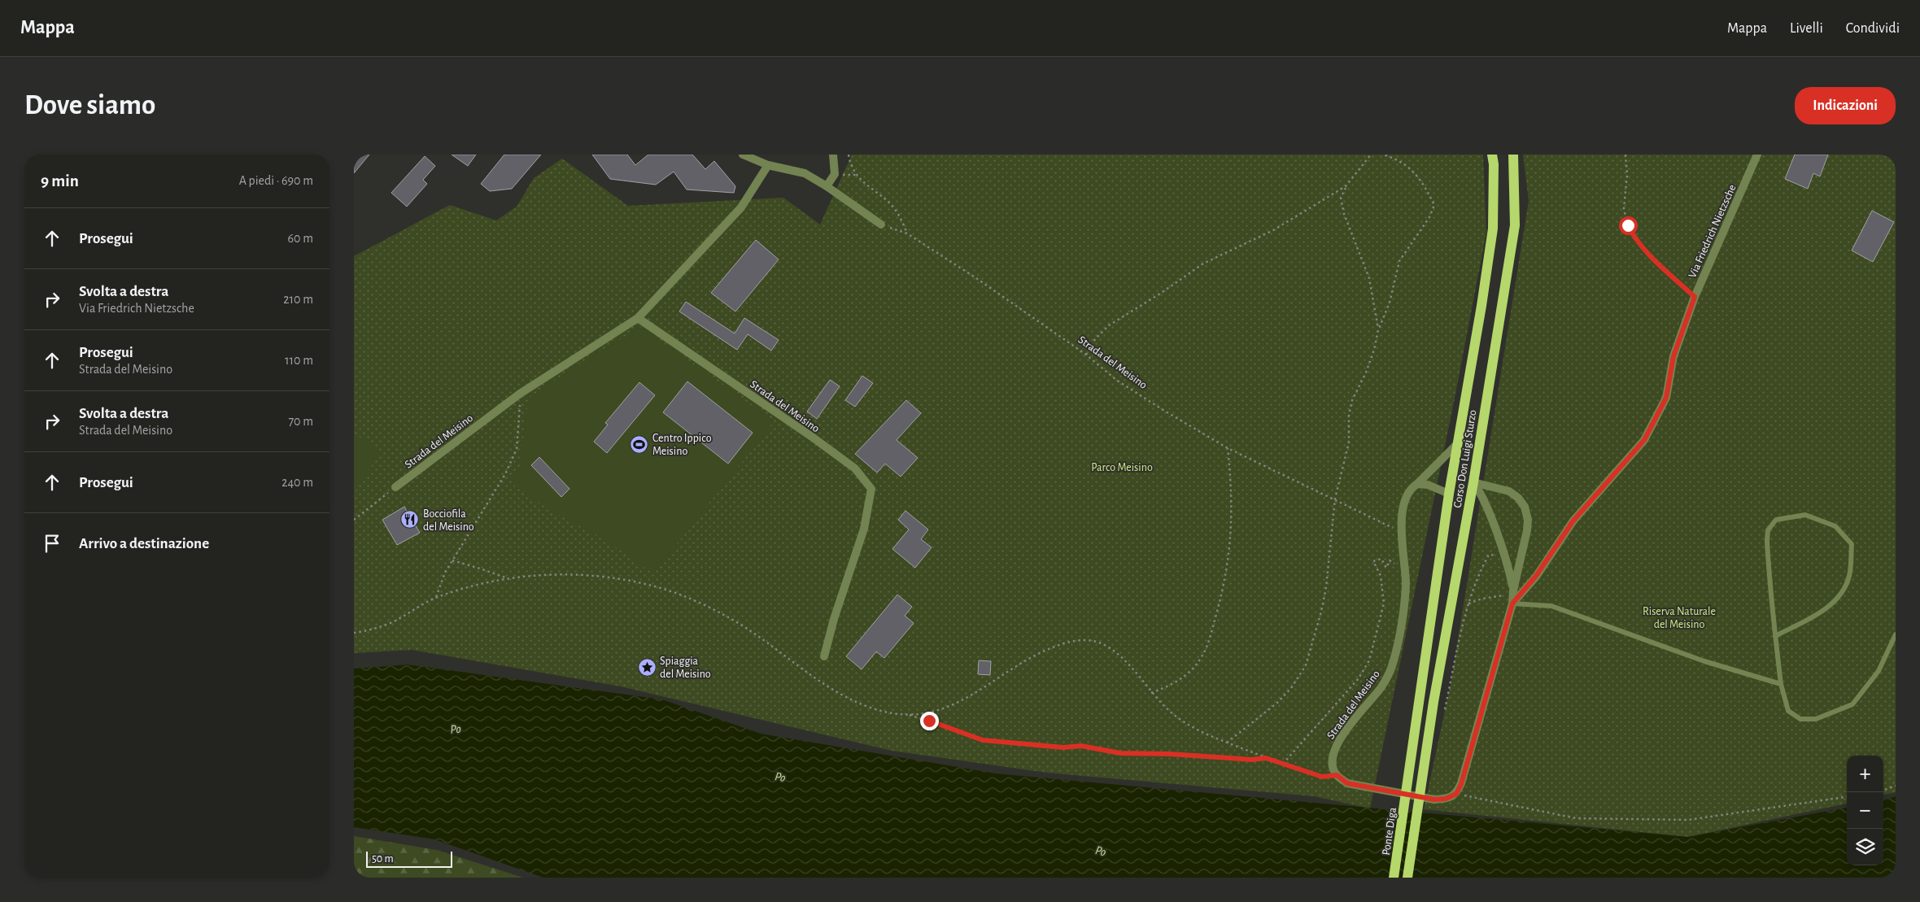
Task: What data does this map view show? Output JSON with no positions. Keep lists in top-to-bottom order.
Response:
{
  "streets": {
    "main road": ["Corso Don Luigi Sturzo", "Ponte Diga"],
    "street": ["Via Friedrich Nietzsche", "Strada del Meisino"]
  },
  "crossings": [
    ["Strada del Meisino", "Corso Don Luigi Sturzo"],
    ["Corso Don Luigi Sturzo", "Ponte Diga"]
  ],
  "water": ["Po"],
  "parks": ["Parco Meisino", "Riserva Naturale del Meisino"],
  "places": {
    "sports": ["Centro Ippico Meisino"],
    "restaurant": ["Bocciofila del Meisino"],
    "place": ["Spiaggia del Meisino"]
  },
  "scale_bar": "50 m",
  "page": {
    "header": "Mappa",
    "nav": ["Mappa", "Livelli", "Condividi"],
    "buttons": "Indicazioni",
    "title": "Dove siamo",
    "heading": ["9 min", "A piedi · 690 m"],
    "list": [
      ["Prosegui", "60 m"],
      ["Svolta a destra", "Via Friedrich Nietzsche", "210 m"],
      ["Prosegui", "Strada del Meisino", "110 m"],
      ["Svolta a destra", "Strada del Meisino", "70 m"],
      ["Prosegui", "240 m"],
      "Arrivo a destinazione"
    ],
    "map_buttons": ["+", "−"],
    "scale": "50 m"
  }
}
